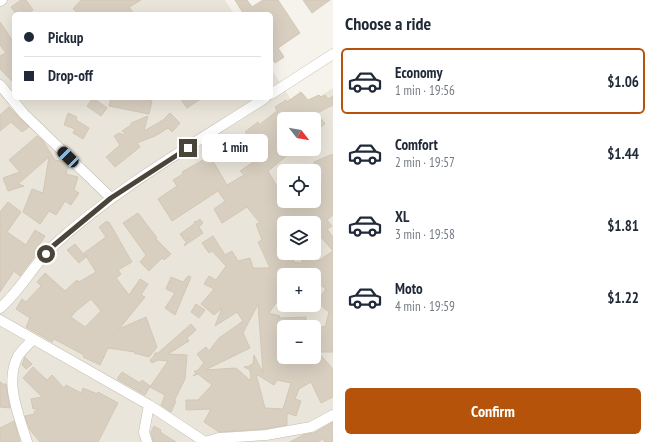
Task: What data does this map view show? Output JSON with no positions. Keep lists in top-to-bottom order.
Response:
{
  "north": "bottom right",
  "page": {
    "heading": "Choose a ride",
    "banner": ["Pickup", "Drop-off"],
    "list": [
      {
        "name": "Economy",
        "note": "1 min · 19:56",
        "value": "$1.06"
      },
      {
        "name": "Comfort",
        "note": "2 min · 19:57",
        "value": "$1.44"
      },
      {
        "name": "XL",
        "note": "3 min · 19:58",
        "value": "$1.81"
      },
      {
        "name": "Moto",
        "note": "4 min · 19:59",
        "value": "$1.22"
      }
    ],
    "map_buttons": ["+", "−"],
    "bubble": "1 min",
    "buttons": "Confirm"
  }
}
